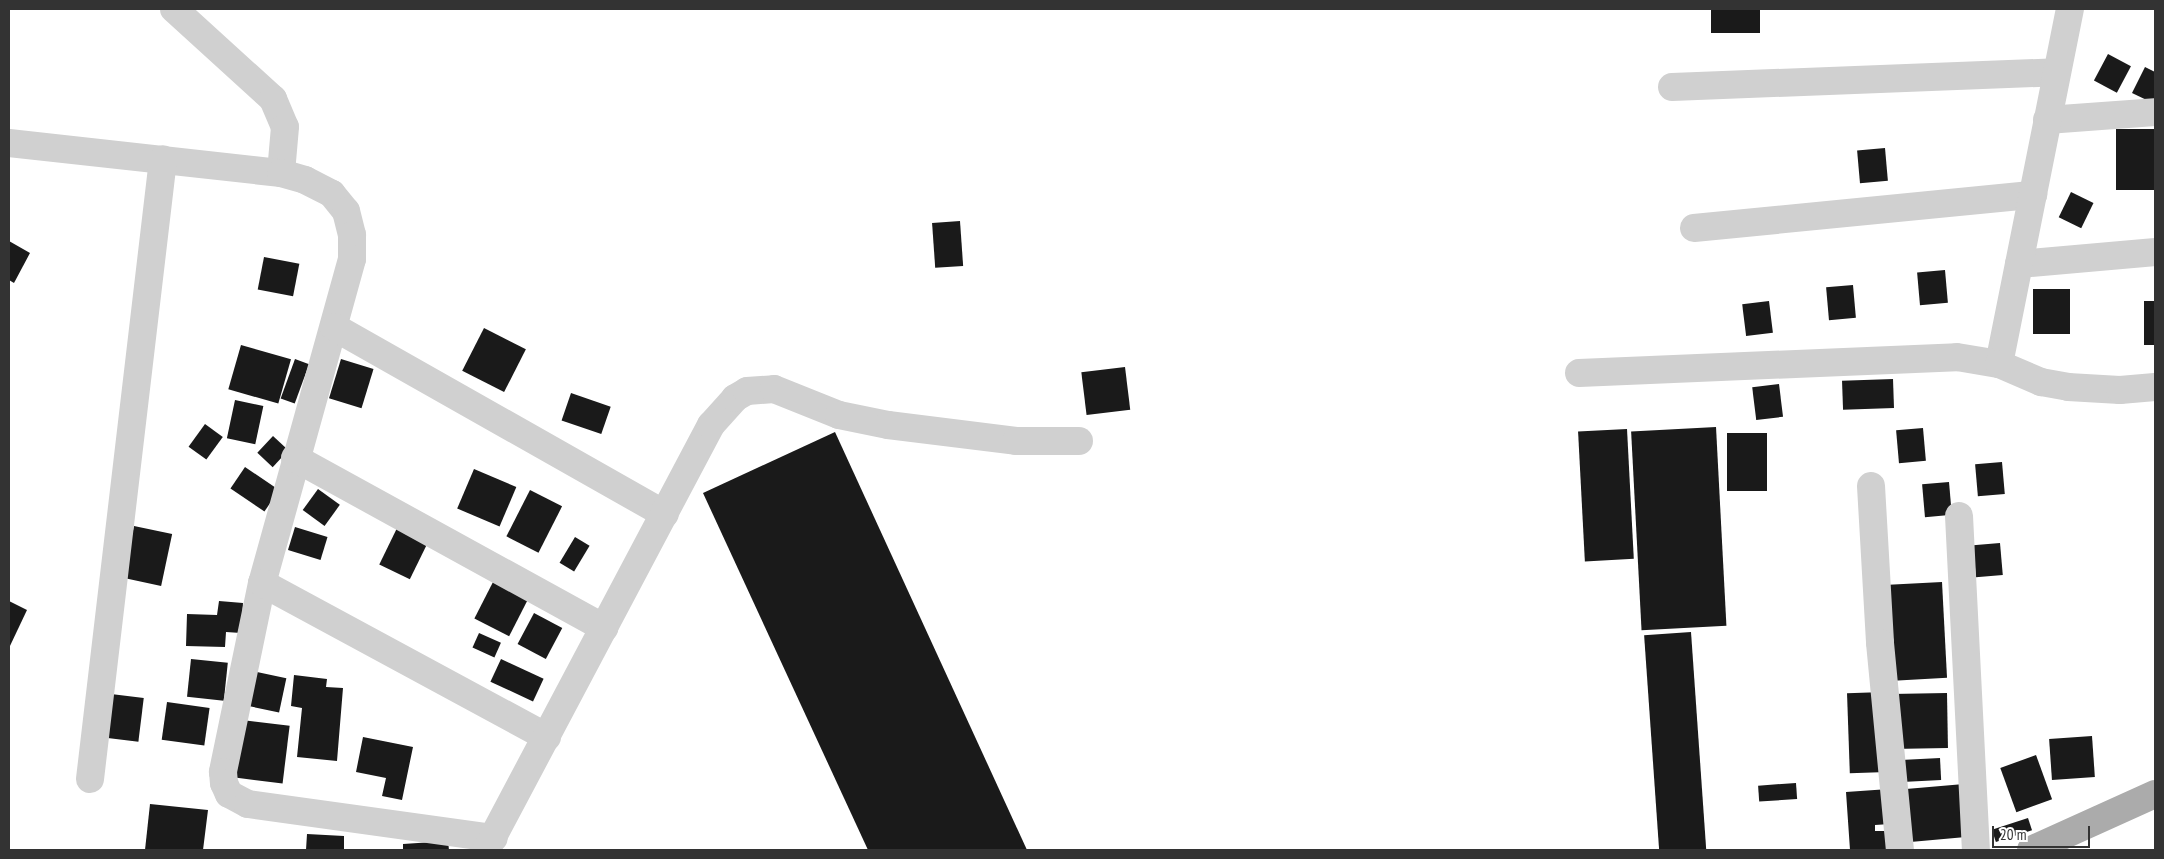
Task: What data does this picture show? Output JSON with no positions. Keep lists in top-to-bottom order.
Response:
{
  "scale_bar": "20 m"
}
